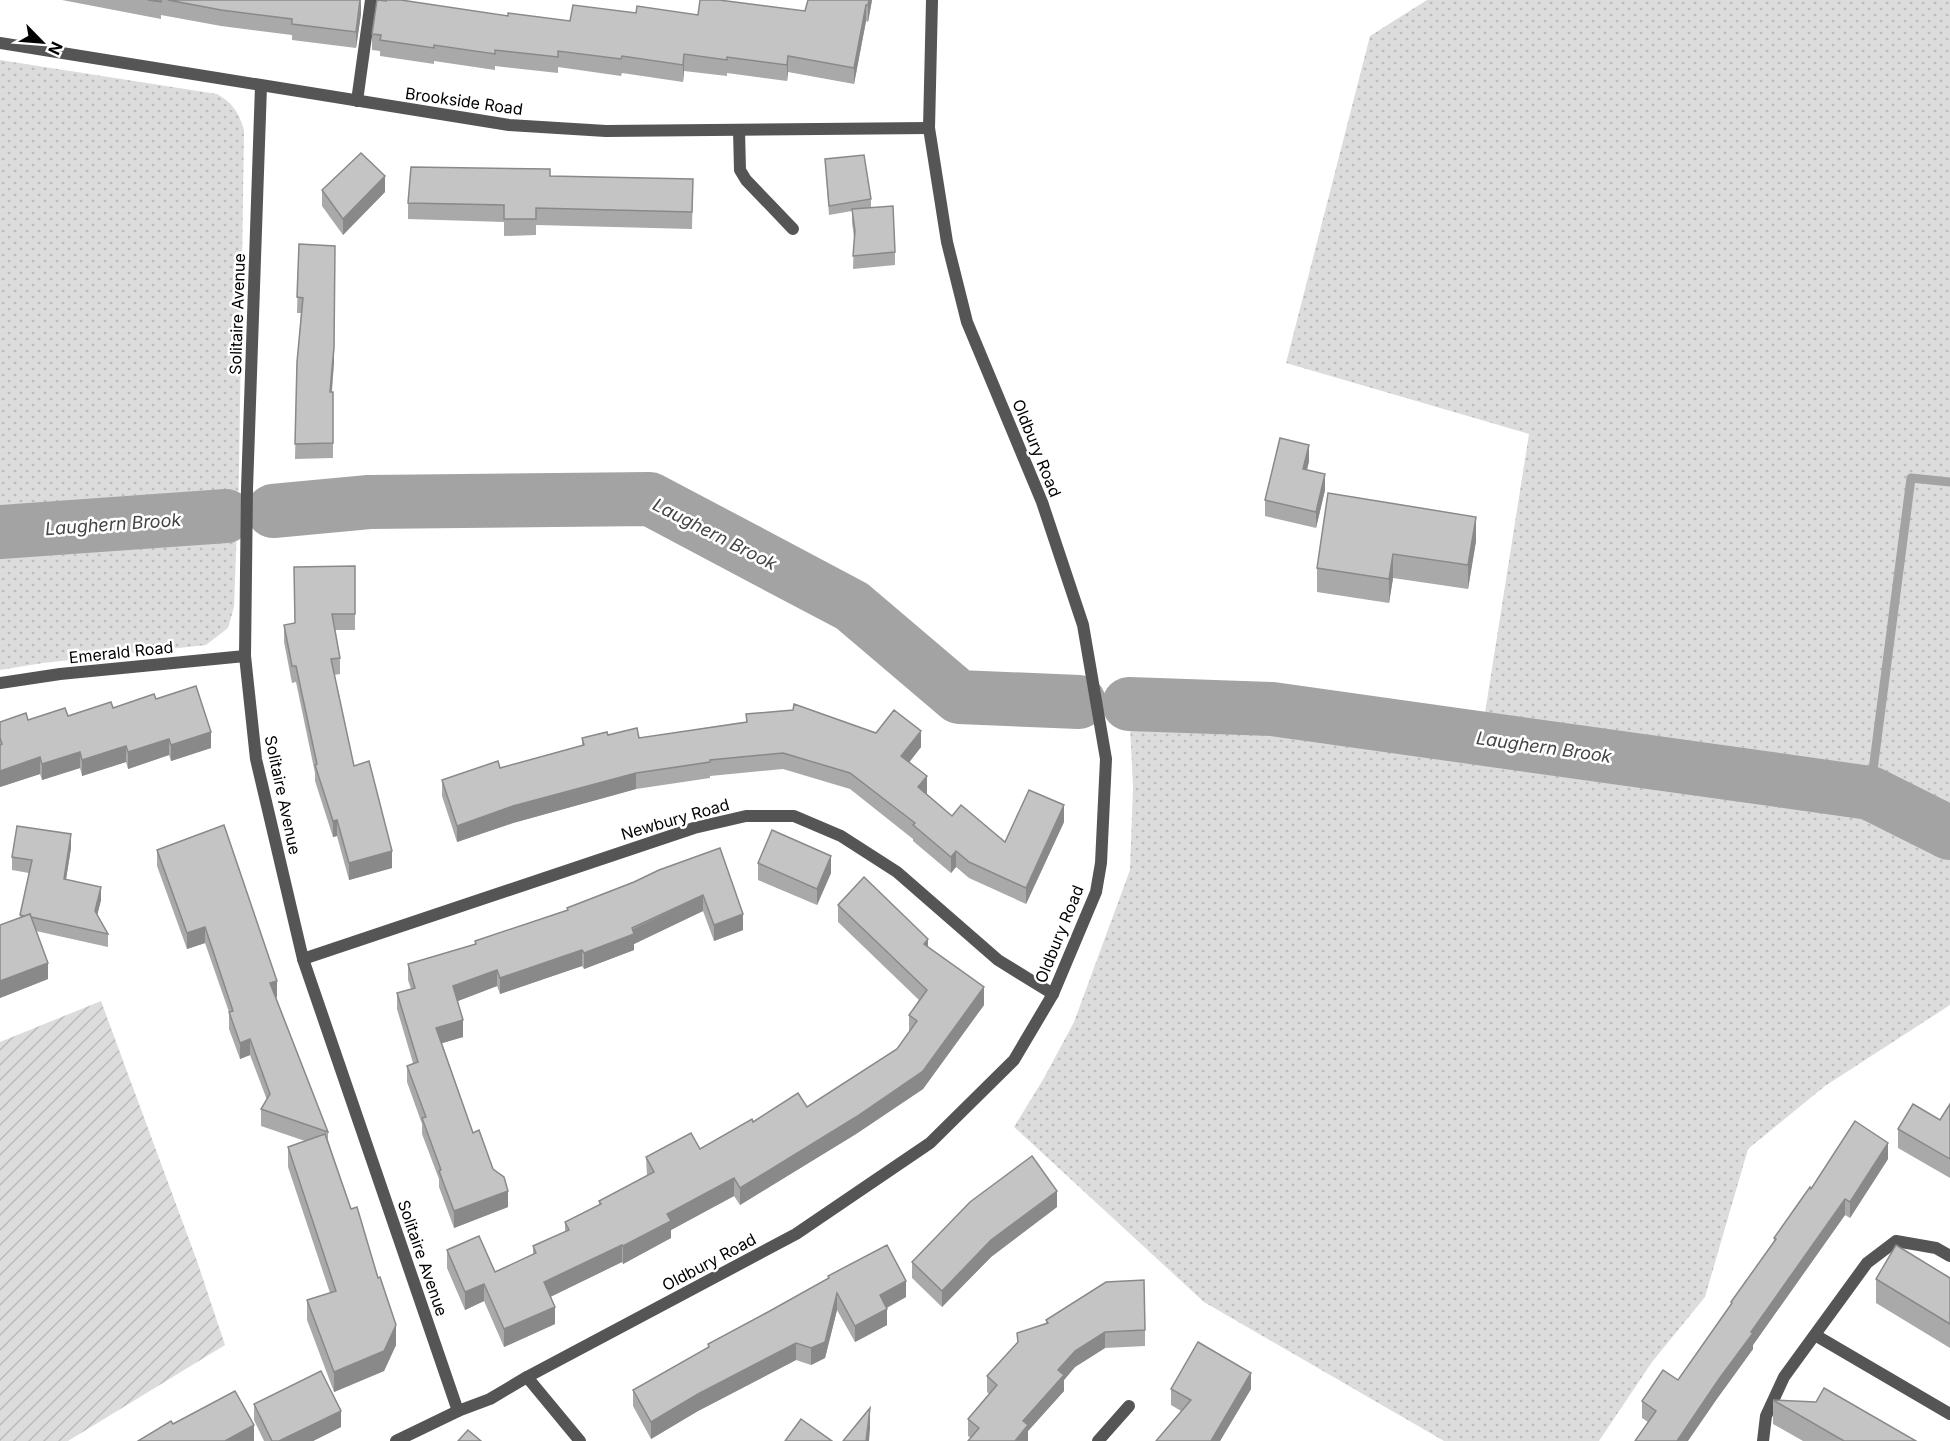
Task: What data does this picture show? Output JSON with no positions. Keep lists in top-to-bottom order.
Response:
{
  "streets": {
    "street": [
      "Brookside Road",
      "Solitaire Avenue",
      "Oldbury Road",
      "Emerald Road",
      "Newbury Road"
    ]
  },
  "crossings": [
    ["Brookside Road", "Solitaire Avenue"],
    ["Brookside Road", "Oldbury Road"],
    ["Solitaire Avenue", "Oldbury Road"],
    ["Solitaire Avenue", "Emerald Road"],
    ["Solitaire Avenue", "Newbury Road"],
    ["Oldbury Road", "Newbury Road"]
  ],
  "water": ["Laughern Brook"],
  "north": "bottom right"
}
